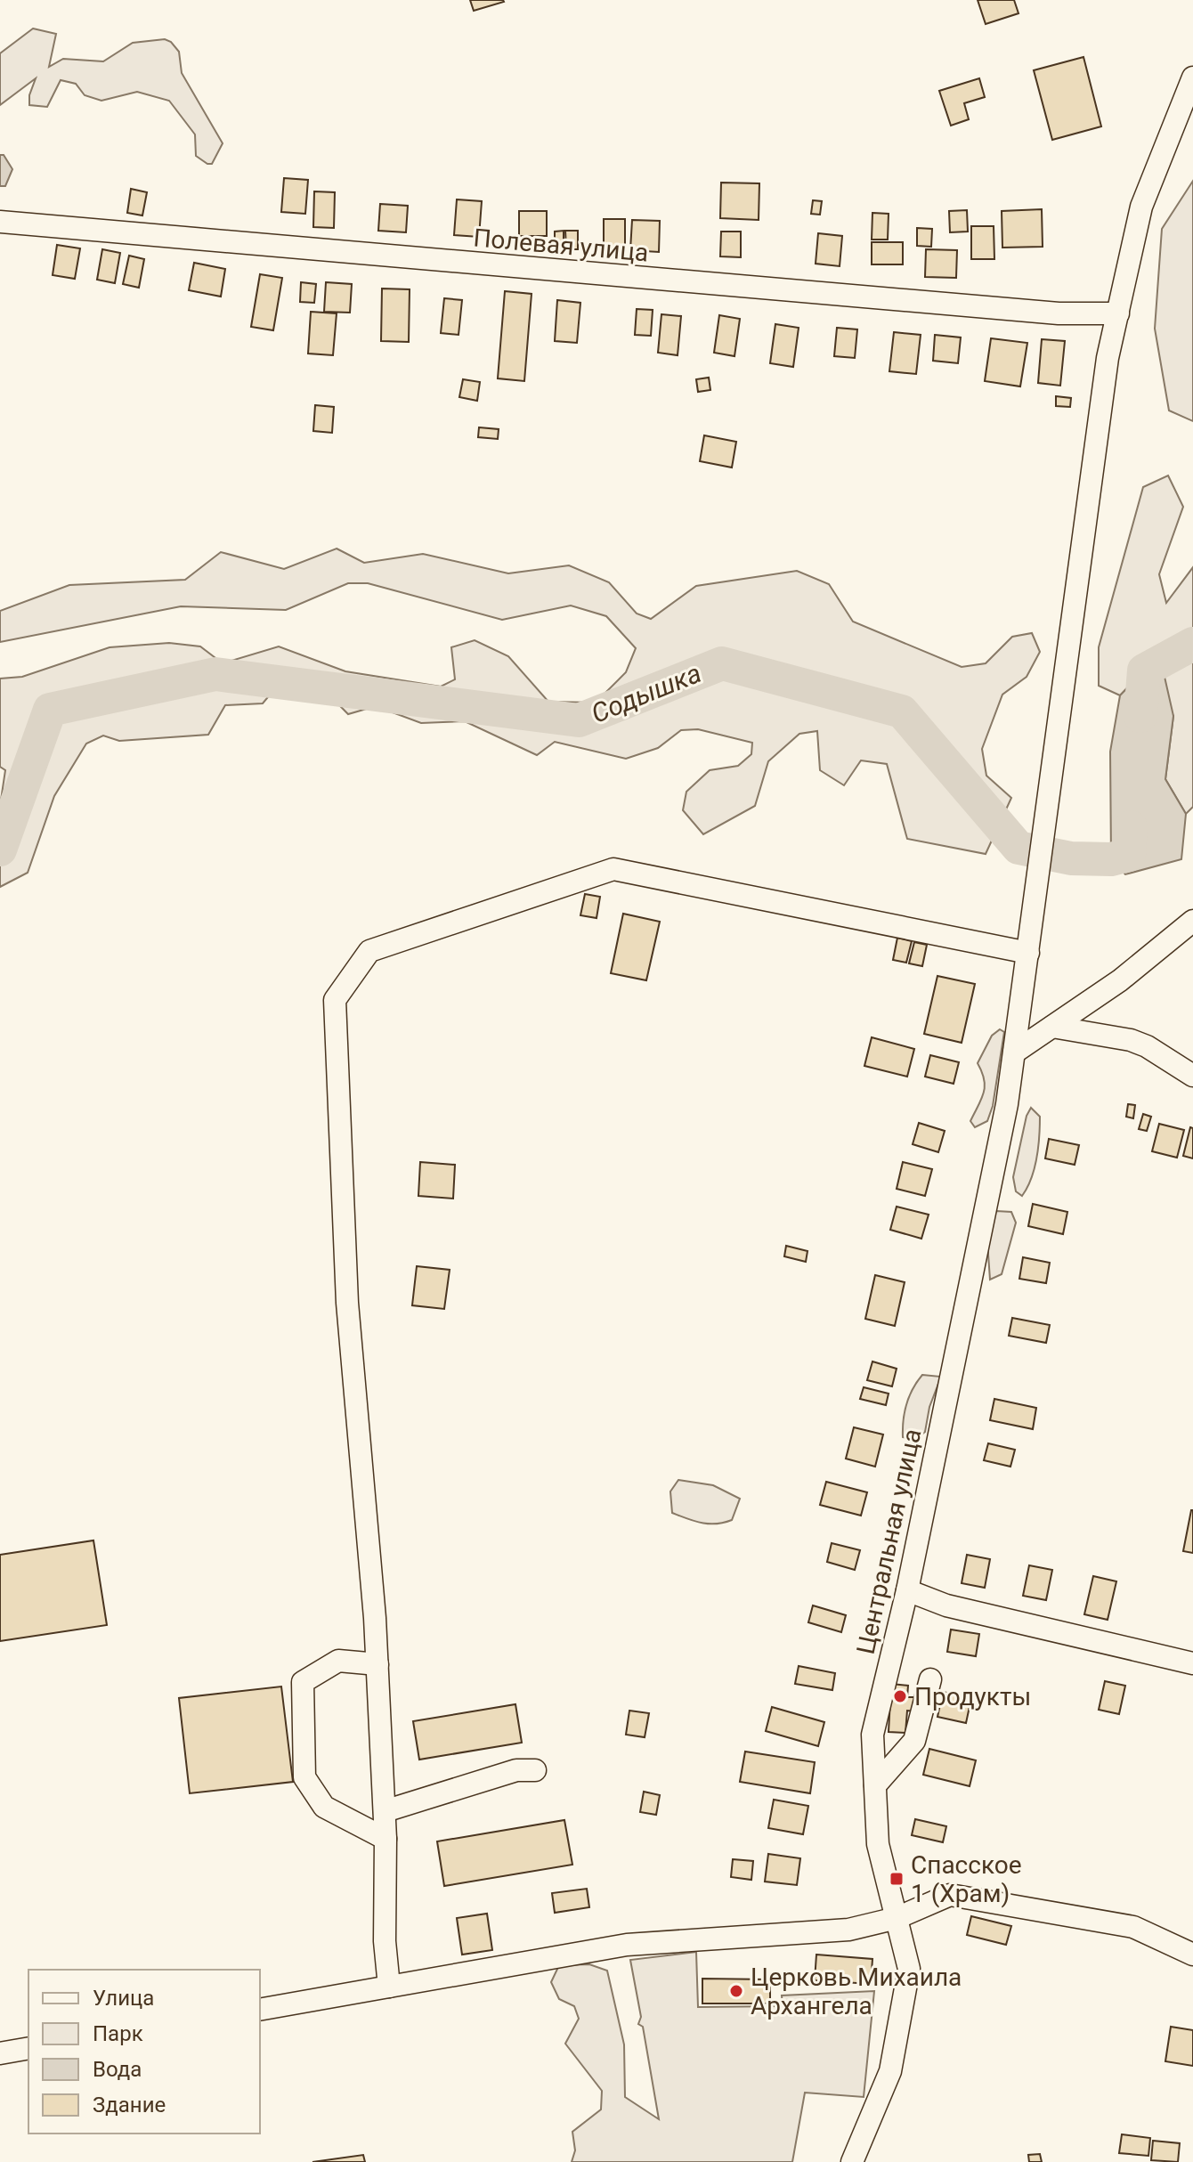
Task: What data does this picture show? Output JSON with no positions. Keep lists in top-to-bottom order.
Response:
{
  "streets": {
    "street": ["Полевая улица", "Центральная улица"]
  },
  "crossings": [
    ["Полевая улица", "Центральная улица"]
  ],
  "water": ["Содышка"],
  "places": {
    "other": ["Продукты", "Церковь Михаила Архангела"],
    "transit": ["Спасское 1 (Храм)"]
  },
  "legend": [
    "Улица",
    "Парк",
    "Вода",
    "Здание"
  ]
}
